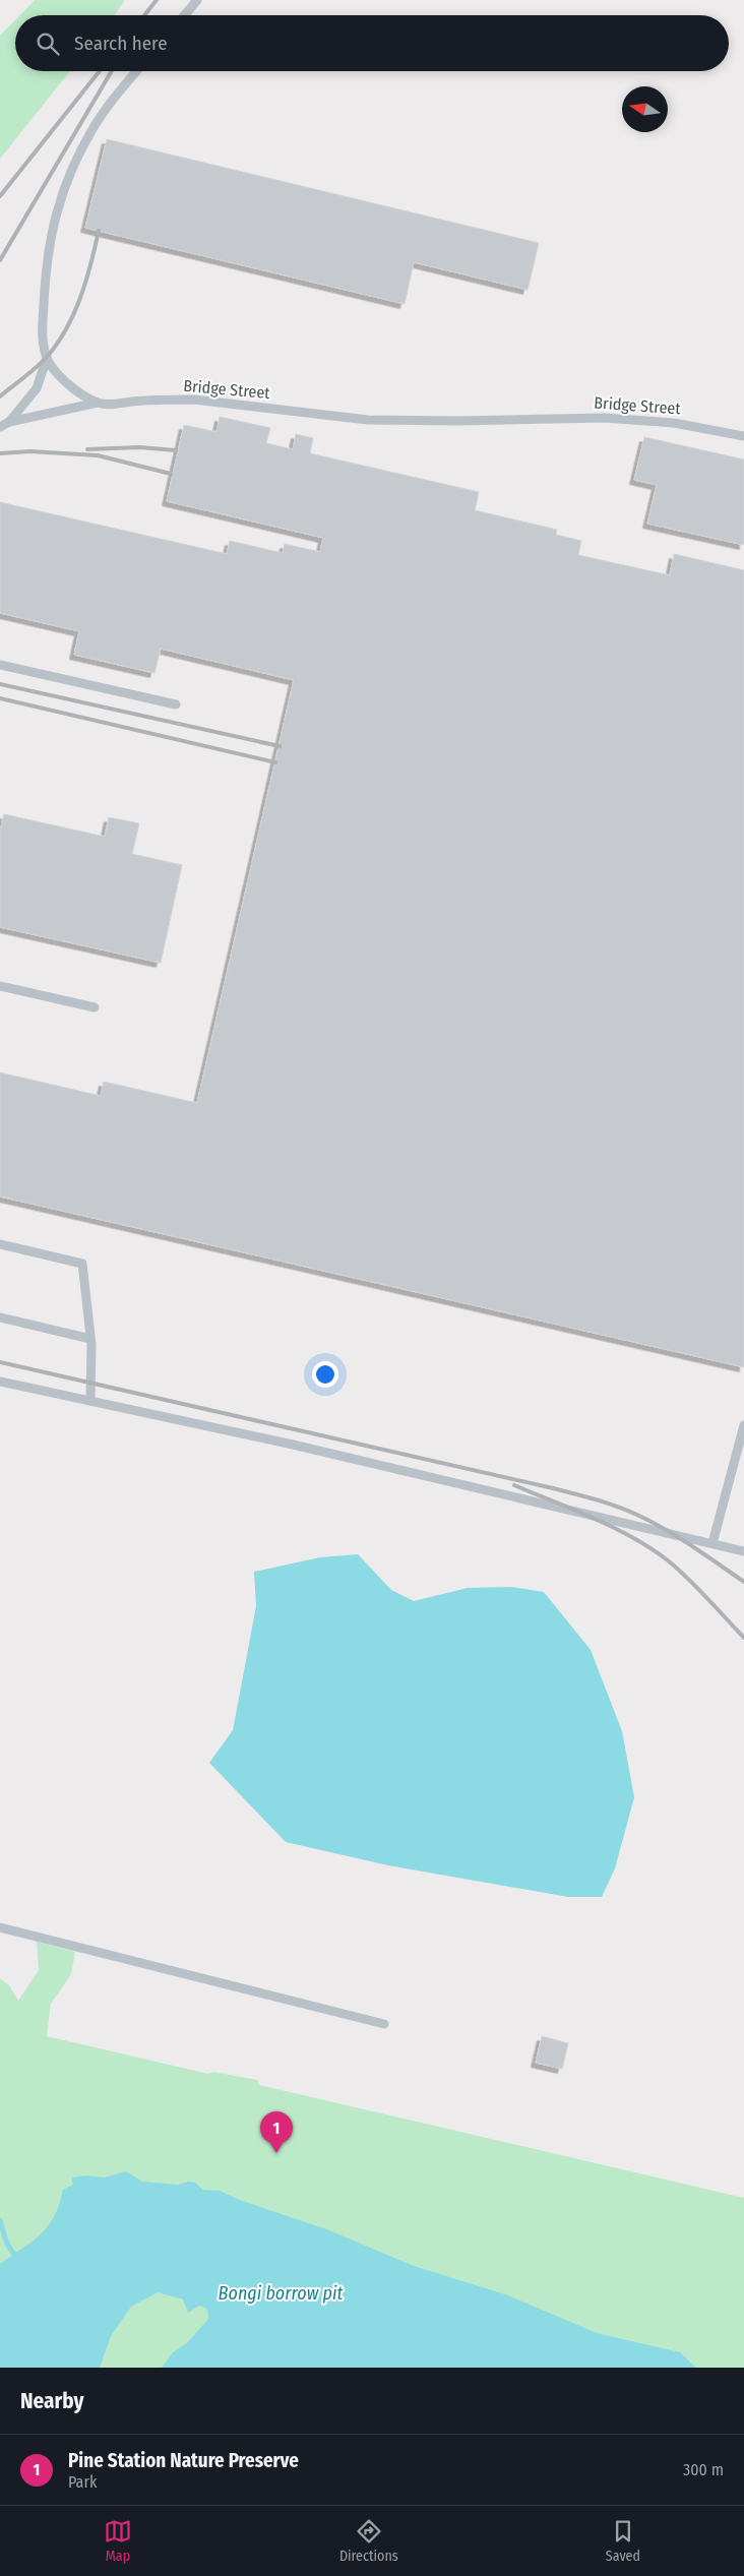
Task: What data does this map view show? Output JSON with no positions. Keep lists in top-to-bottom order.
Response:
{
  "streets": {
    "lane": ["Bridge Street"]
  },
  "water": ["Bongi borrow pit"],
  "north": "left",
  "page": {
    "search": "Search here",
    "pins": "1",
    "heading": "Nearby",
    "list": [
      {
        "mark": "1",
        "name": "Pine Station Nature Preserve",
        "note": "Park",
        "value": "300 m"
      }
    ],
    "nav": ["Map", "Directions", "Saved"]
  }
}
